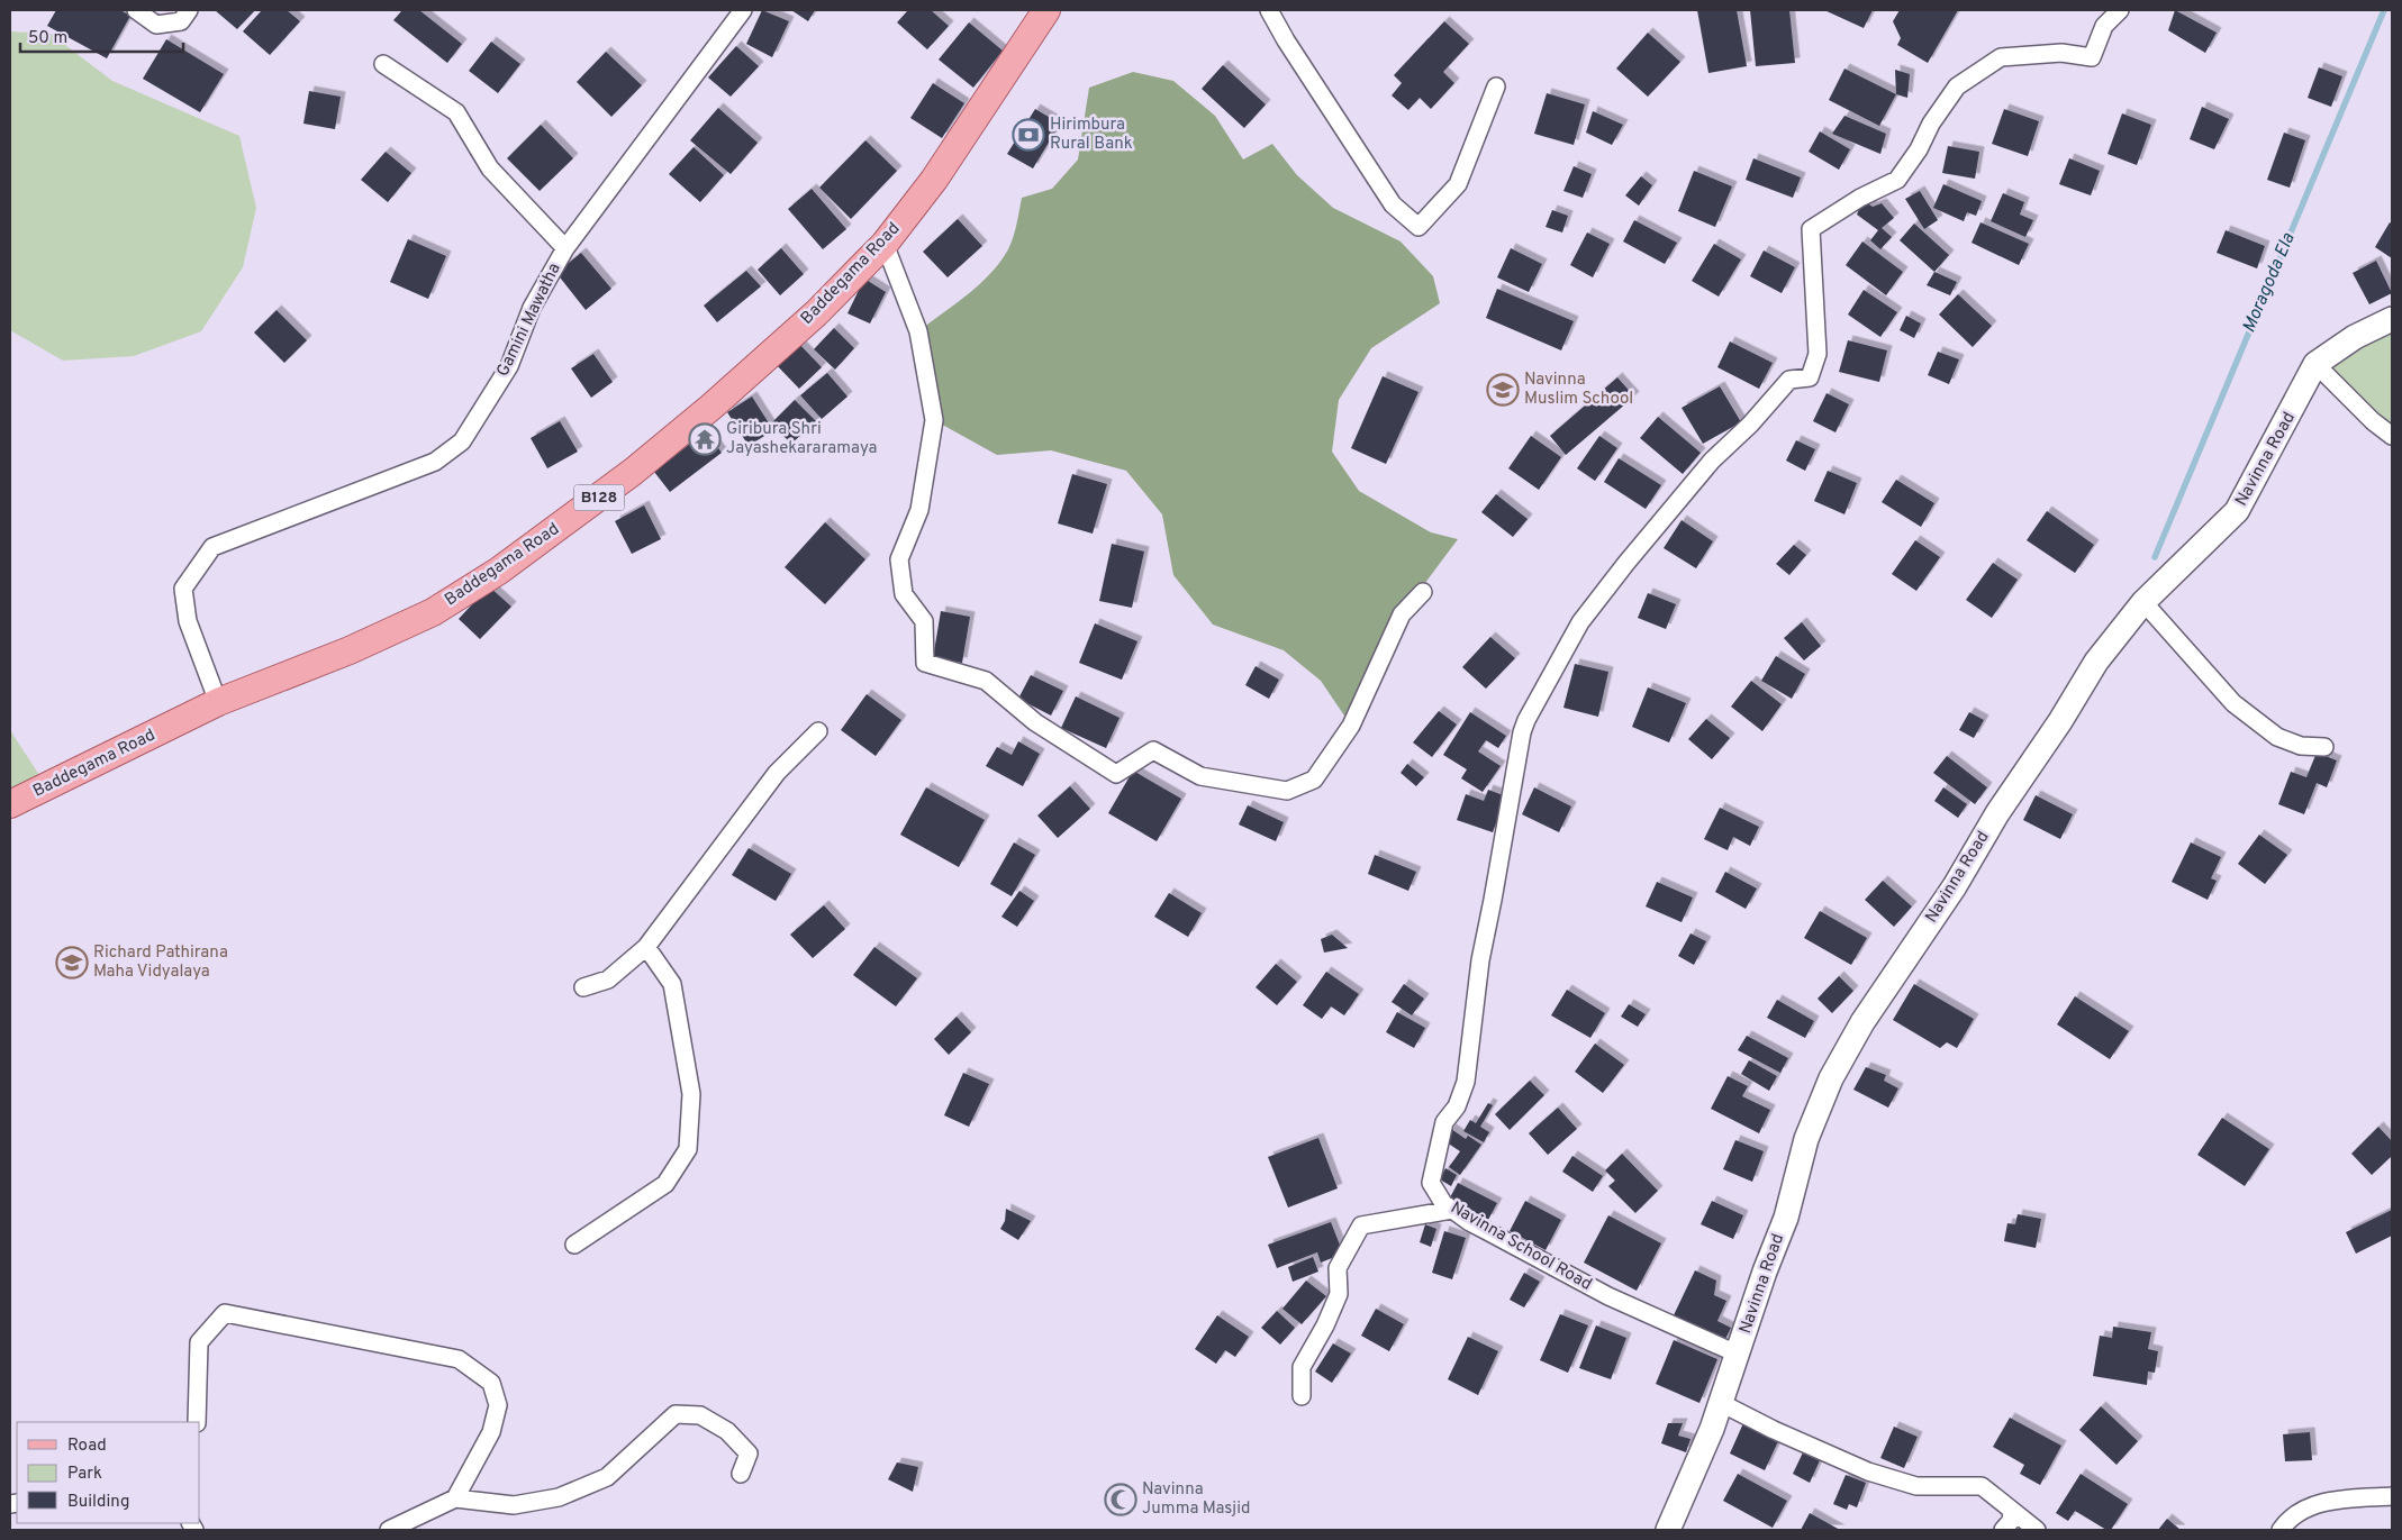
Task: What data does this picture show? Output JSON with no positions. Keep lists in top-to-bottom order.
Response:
{
  "streets": {
    "main road": ["Baddegama Road", "B128"],
    "street": ["Gamini Mawatha", "Navinna Road", "Navinna School Road"]
  },
  "crossings": [
    ["Baddegama Road", "Gamini Mawatha"],
    ["Navinna Road", "Navinna School Road"]
  ],
  "water": ["Moragoda Ela"],
  "places": {
    "bank": ["Hirimbura Rural Bank"],
    "school or university": ["Navinna Muslim School", "Richard Pathirana Maha Vidyalaya"],
    "temple": ["Giribura Shri Jayashekararamaya"],
    "mosque": ["Navinna Jumma Masjid"]
  },
  "legend": ["Road", "Park", "Building"],
  "scale_bar": "50 m"
}
